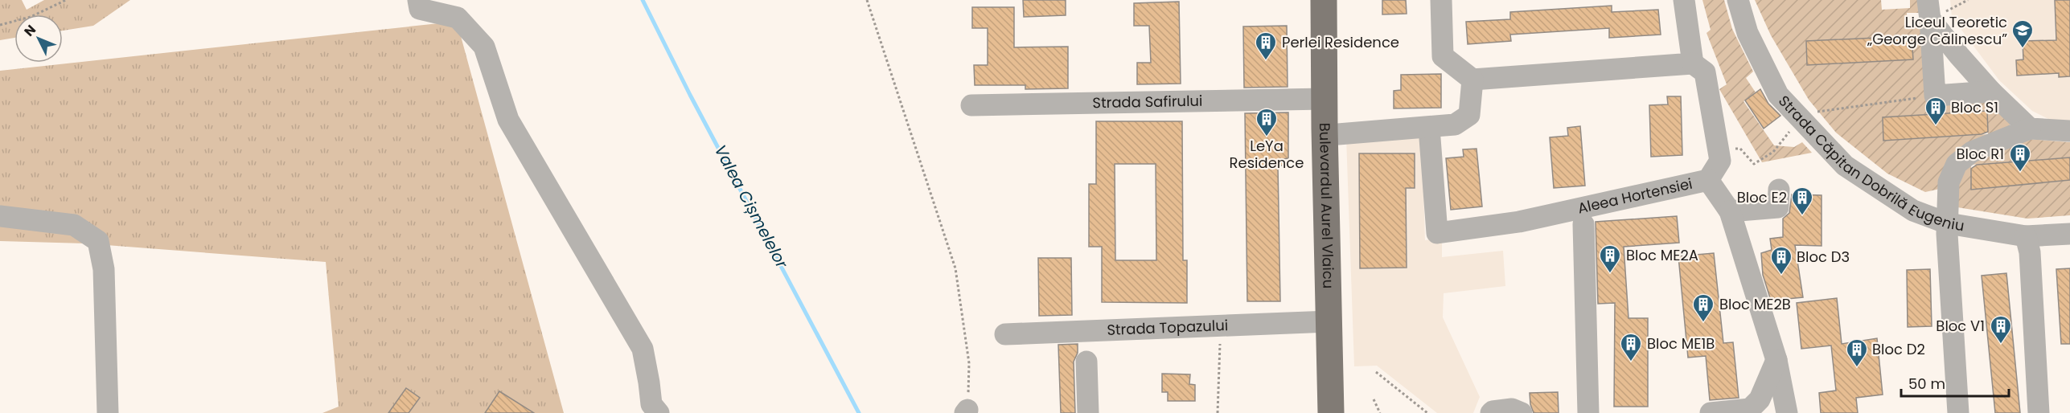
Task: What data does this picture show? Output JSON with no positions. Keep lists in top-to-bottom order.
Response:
{
  "streets": {
    "main road": ["Bulevardul Aurel Vlaicu"],
    "street": [
      "Strada Safirului",
      "Strada Căpitan Dobrilă Eugeniu",
      "Aleea Hortensiei",
      "Strada Topazului"
    ]
  },
  "crossings": [
    ["Strada Safirului", "Bulevardul Aurel Vlaicu"],
    ["Bulevardul Aurel Vlaicu", "Strada Topazului"]
  ],
  "water": ["Valea Cișmelelor"],
  "places": {
    "school or university": ["Liceul Teoretic „George Călinescu”"],
    "building": [
      "Perlei Residence",
      "Bloc S1",
      "LeYa Residence",
      "Bloc R1",
      "Bloc E2",
      "Bloc ME2A",
      "Bloc D3",
      "Bloc ME2B",
      "Bloc V1",
      "Bloc ME1B",
      "Bloc D2"
    ]
  },
  "scale_bar": "50 m",
  "north": "top left"
}
